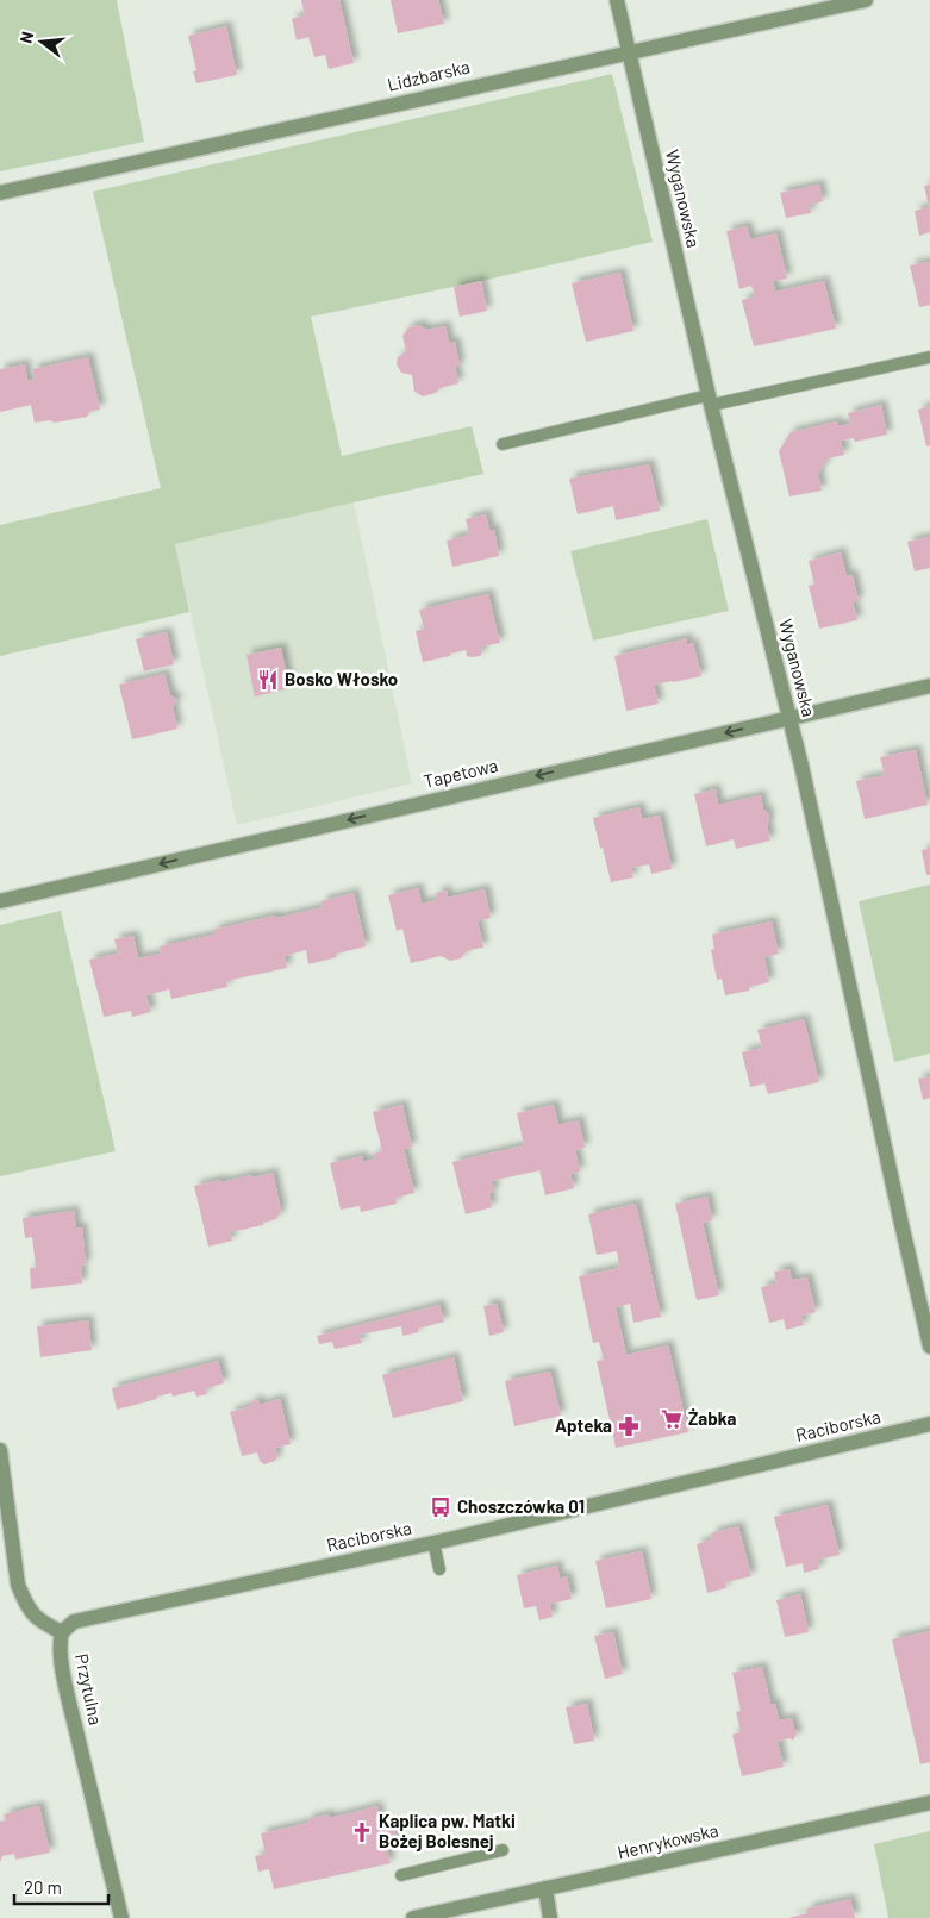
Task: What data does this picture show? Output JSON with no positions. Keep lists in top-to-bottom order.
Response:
{
  "streets": {
    "street": [
      "Lidzbarska",
      "Wyganowska",
      "Tapetowa",
      "Raciborska",
      "Przytulna",
      "Henrykowska"
    ]
  },
  "crossings": [
    ["Lidzbarska", "Wyganowska"],
    ["Wyganowska", "Tapetowa"],
    ["Raciborska", "Przytulna"]
  ],
  "one_way": ["Tapetowa"],
  "places": {
    "restaurant": ["Bosko Włosko"],
    "supermarket": ["Żabka"],
    "pharmacy": ["Apteka"],
    "bus stop": ["Choszczówka 01"],
    "church": ["Kaplica pw. Matki Bożej Bolesnej"]
  },
  "scale_bar": "20 m",
  "north": "left"
}
